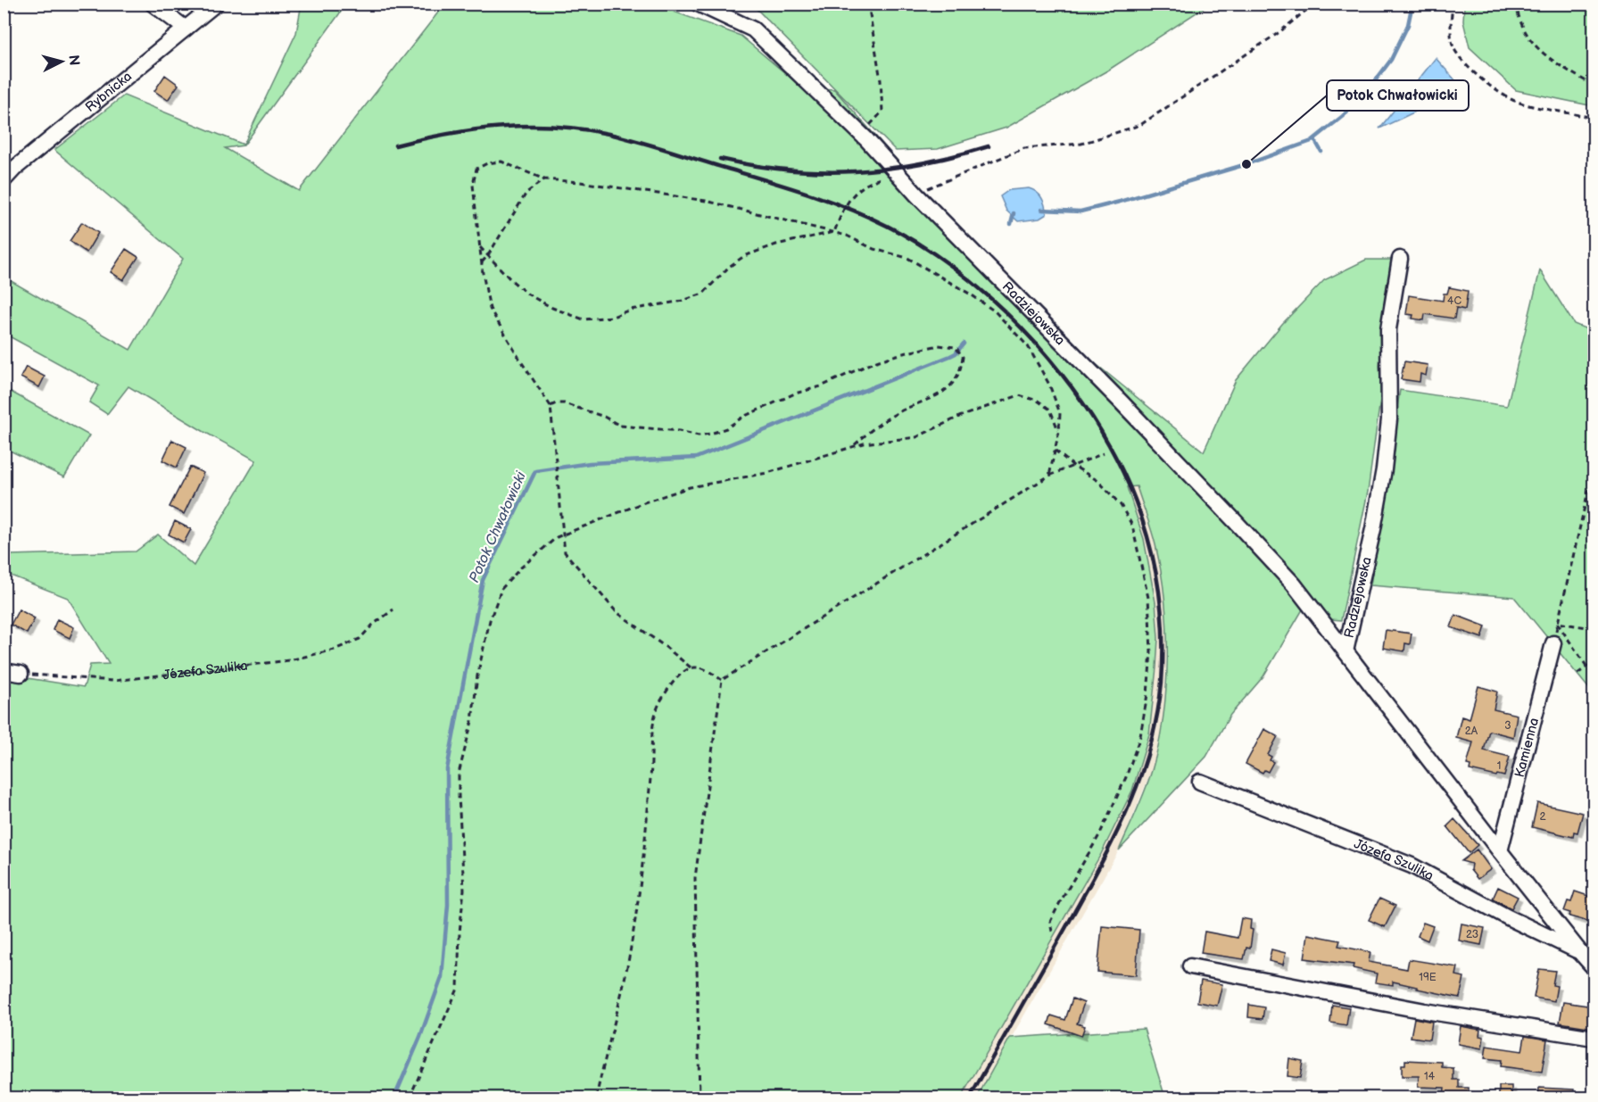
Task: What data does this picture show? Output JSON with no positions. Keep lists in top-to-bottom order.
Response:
{
  "streets": {
    "street": [
      "Rybnicka",
      "Radziejowska",
      "Józefa Szulika",
      "Kamienna"
    ]
  },
  "crossings": [
    ["Radziejowska", "Józefa Szulika"],
    ["Radziejowska", "Kamienna"],
    ["Józefa Szulika", "Kamienna"]
  ],
  "water": ["Potok Chwałowicki"],
  "places": ["Potok Chwałowicki"],
  "house_numbers": [
    "4C",
    "3",
    "2A",
    "1",
    "2",
    "23",
    "19E",
    "14"
  ],
  "north": "right"
}
